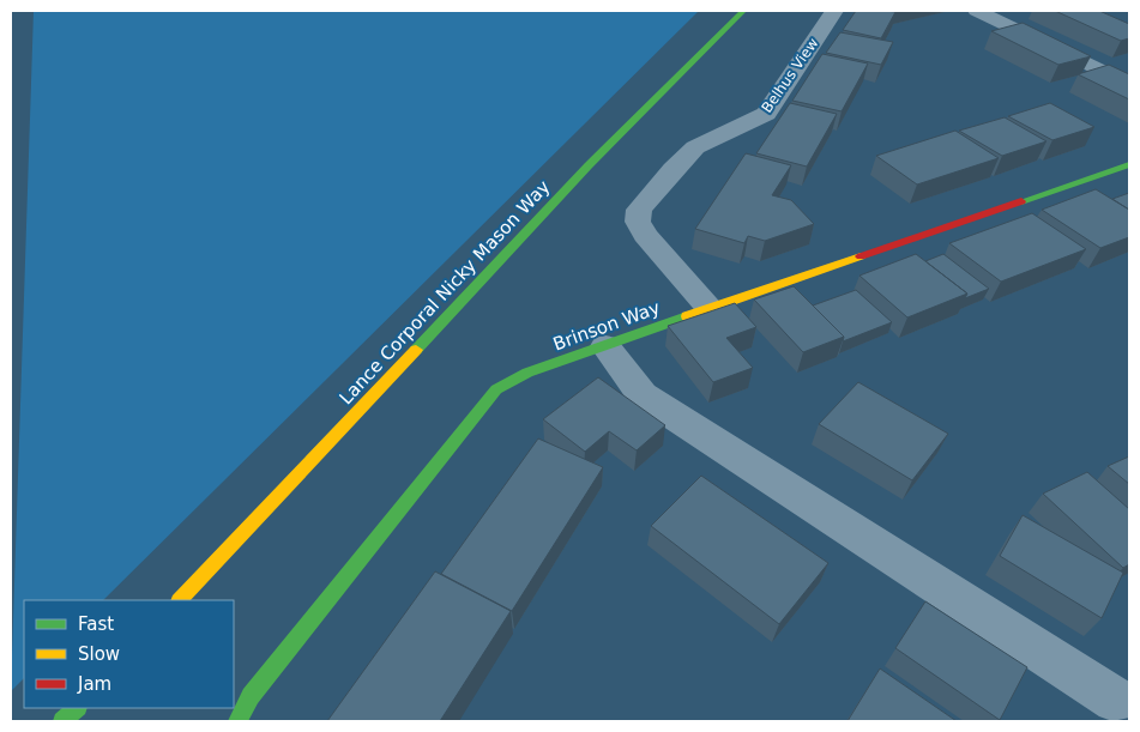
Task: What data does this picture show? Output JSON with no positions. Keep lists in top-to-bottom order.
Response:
{
  "streets": {
    "main road": ["Lance Corporal Nicky Mason Way", "Brinson Way"],
    "street": ["Belhus View"]
  },
  "crossings": [
    ["Belhus View", "Brinson Way"]
  ],
  "legend": ["Fast", "Slow", "Jam"]
}
